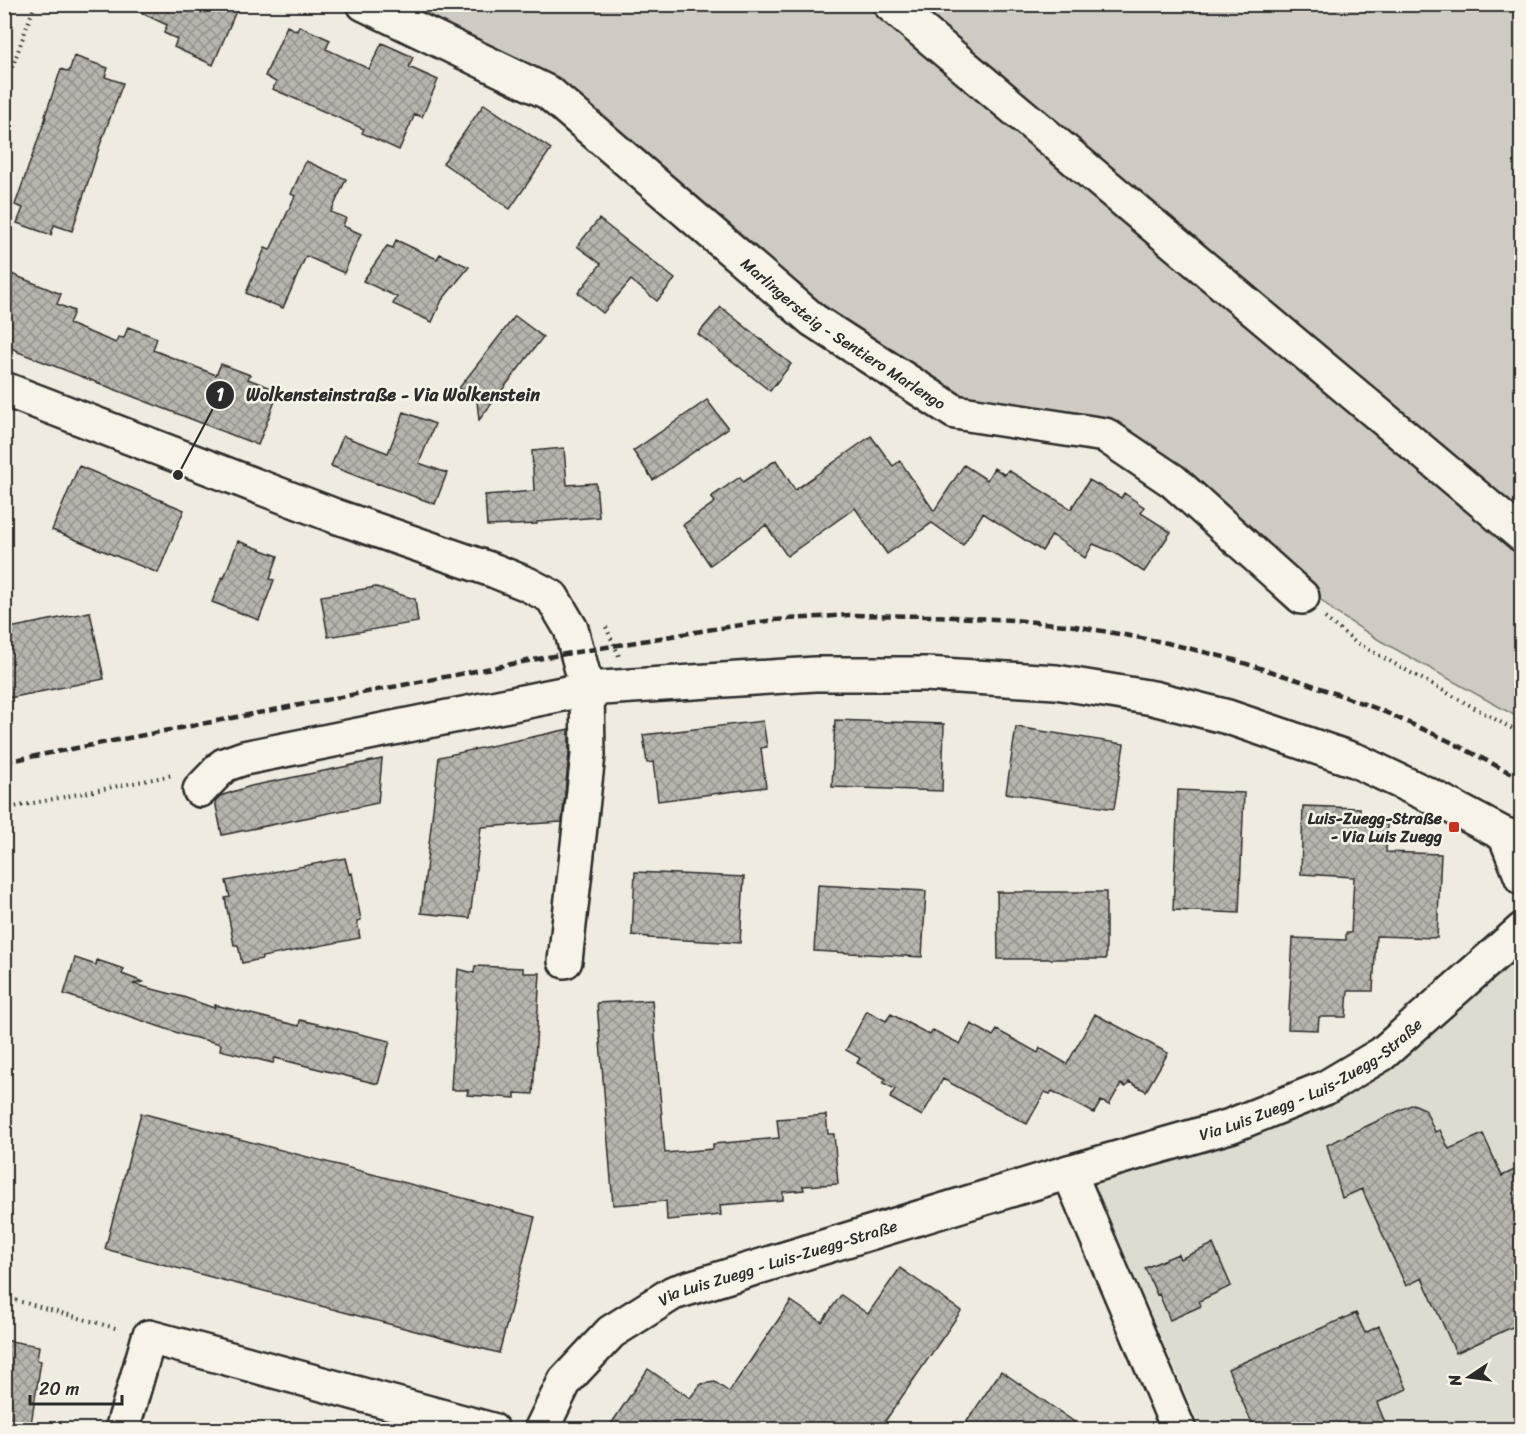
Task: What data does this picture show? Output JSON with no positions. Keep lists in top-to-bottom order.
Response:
{
  "streets": {
    "street": ["Marlingersteig - Sentiero Marlengo", "Via Luis Zuegg - Luis-Zuegg-Straße"]
  },
  "places": {
    "other": ["Wolkensteinstraße - Via Wolkenstein"],
    "transit": ["Luis-Zuegg-Straße - Via Luis Zuegg"]
  },
  "scale_bar": "20 m",
  "north": "left"
}
